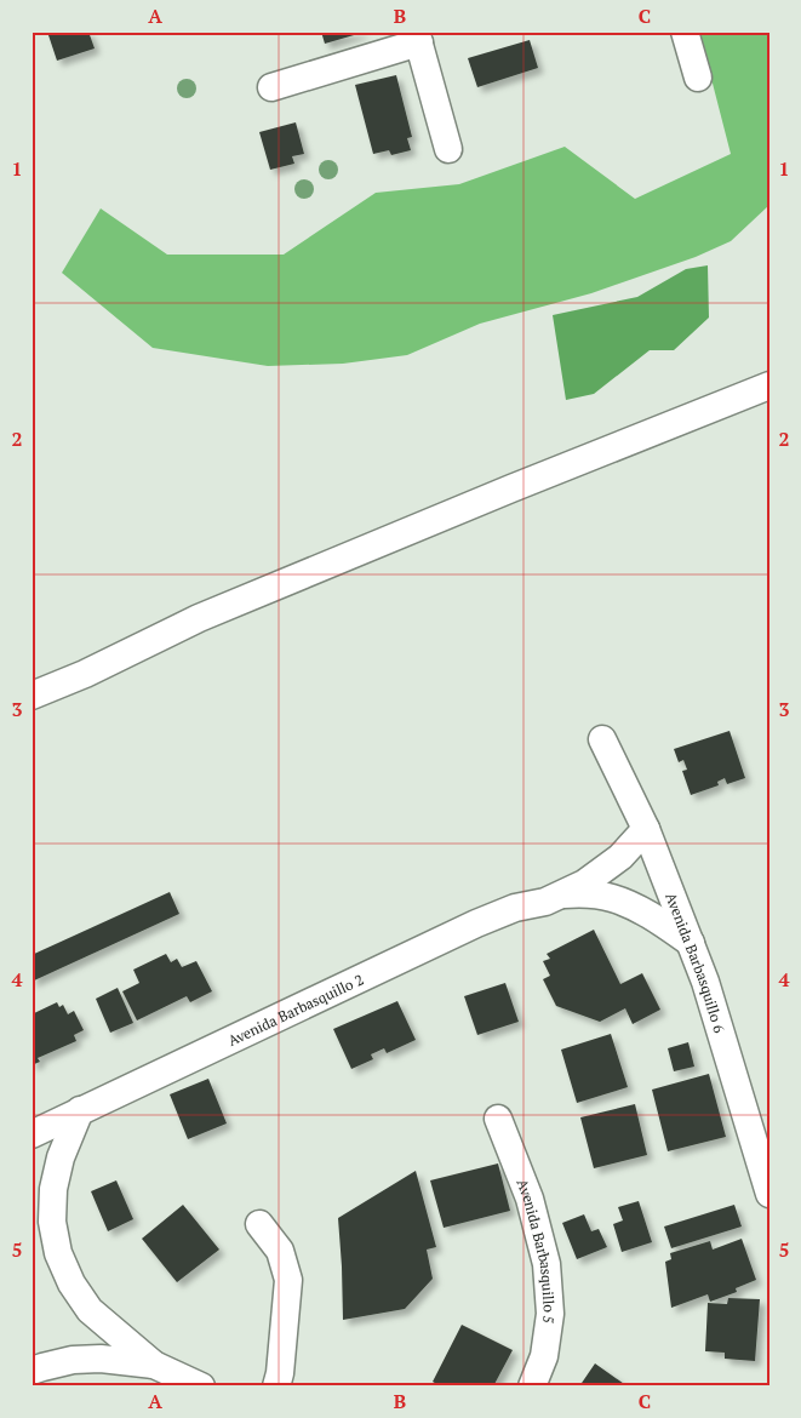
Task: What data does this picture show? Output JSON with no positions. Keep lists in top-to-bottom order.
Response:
{
  "streets": {
    "street": ["Avenida Barbasquillo 6", "Avenida Barbasquillo 2", "Avenida Barbasquillo 5"]
  },
  "grid": {
    "columns": ["A", "B", "C"],
    "rows": [
      "1",
      "2",
      "3",
      "4",
      "5"
    ]
  }
}
